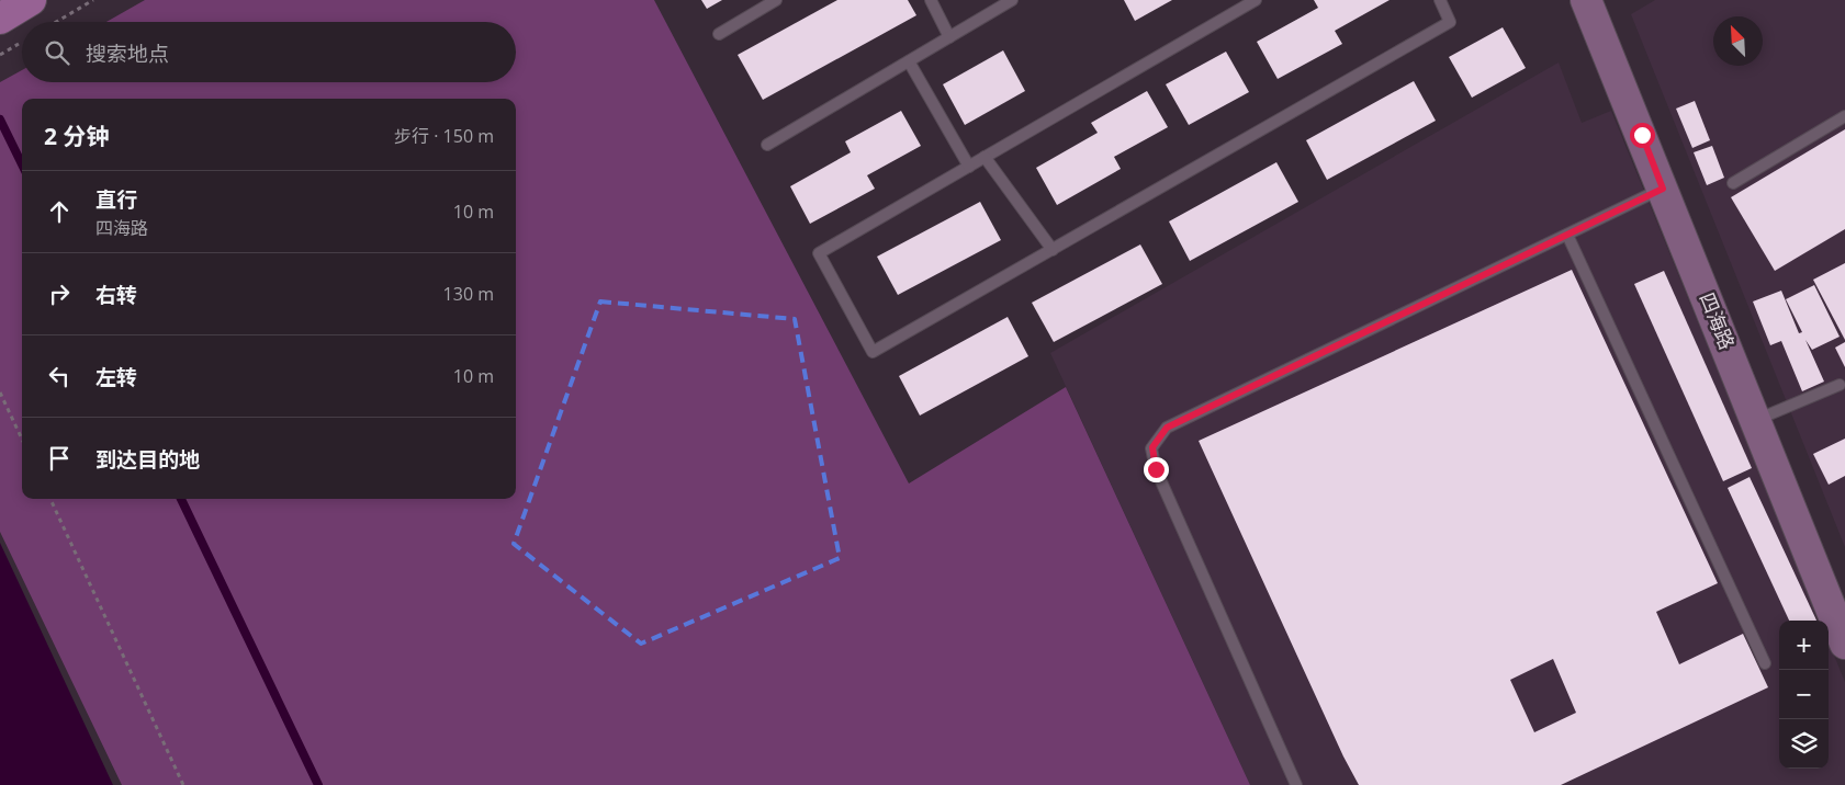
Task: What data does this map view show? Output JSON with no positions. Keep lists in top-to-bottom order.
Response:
{
  "streets": {
    "street": ["四海路"]
  },
  "north": "top left",
  "page": {
    "search": "搜索地点",
    "heading": ["2 分钟", "步行 · 150 m"],
    "list": [
      ["直行", "四海路", "10 m"],
      ["右转", "130 m"],
      ["左转", "10 m"],
      "到达目的地"
    ],
    "map_buttons": ["+", "−"]
  }
}
